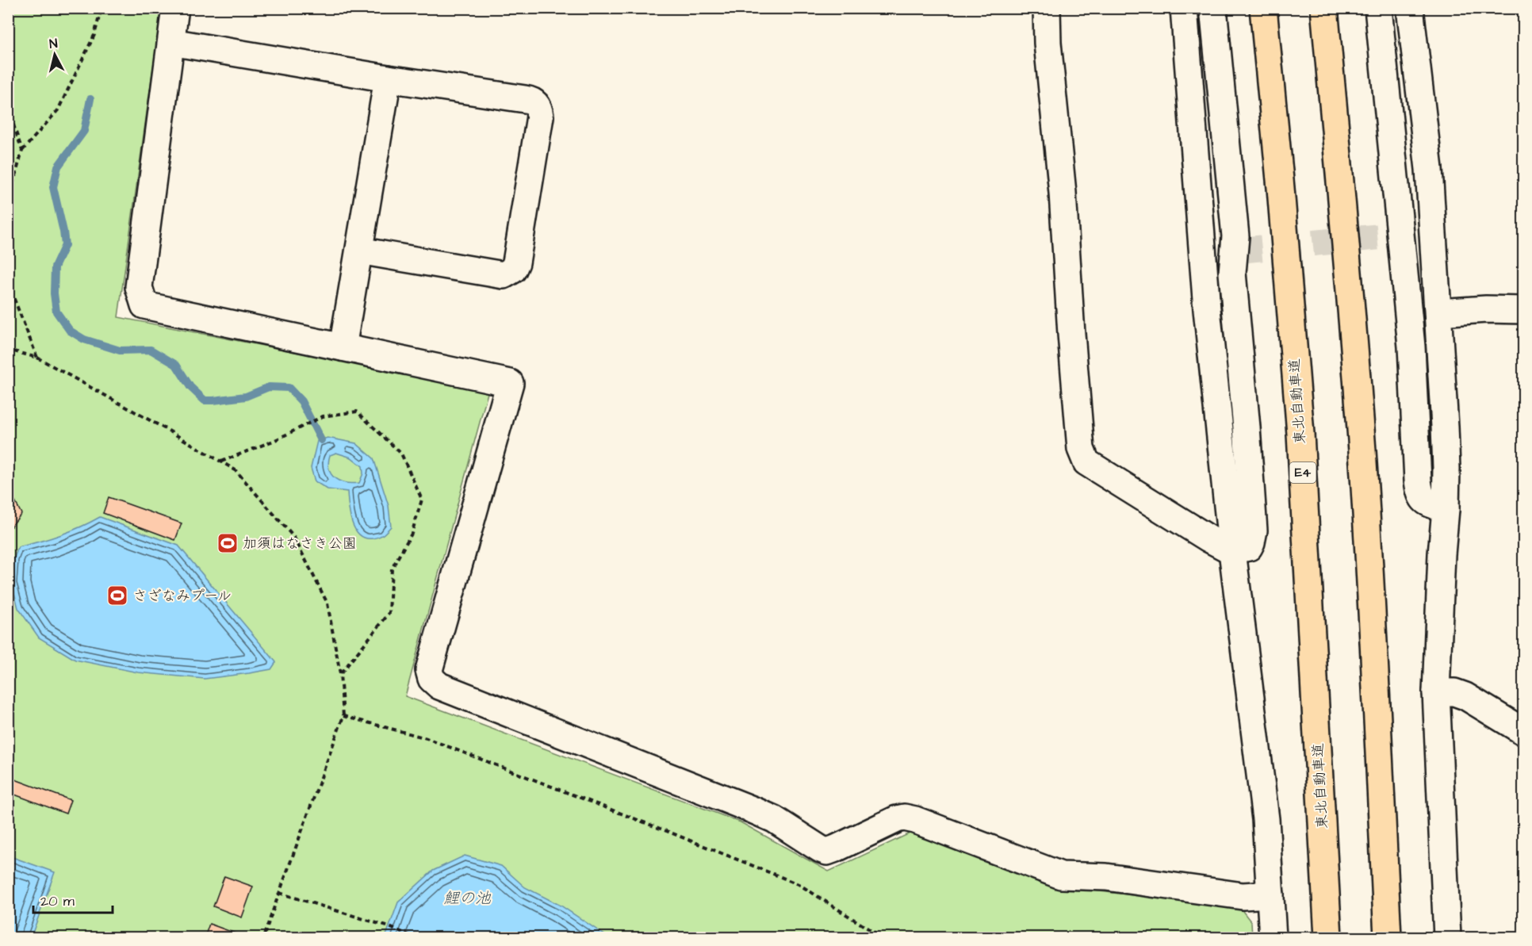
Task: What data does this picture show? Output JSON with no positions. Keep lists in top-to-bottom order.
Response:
{
  "streets": {
    "highway": ["東北自動車道", "E4"]
  },
  "water": ["鯉の池"],
  "places": {
    "sports": ["加須はなさき公園", "さざなみプール"]
  },
  "scale_bar": "20 m",
  "north": "top"
}
